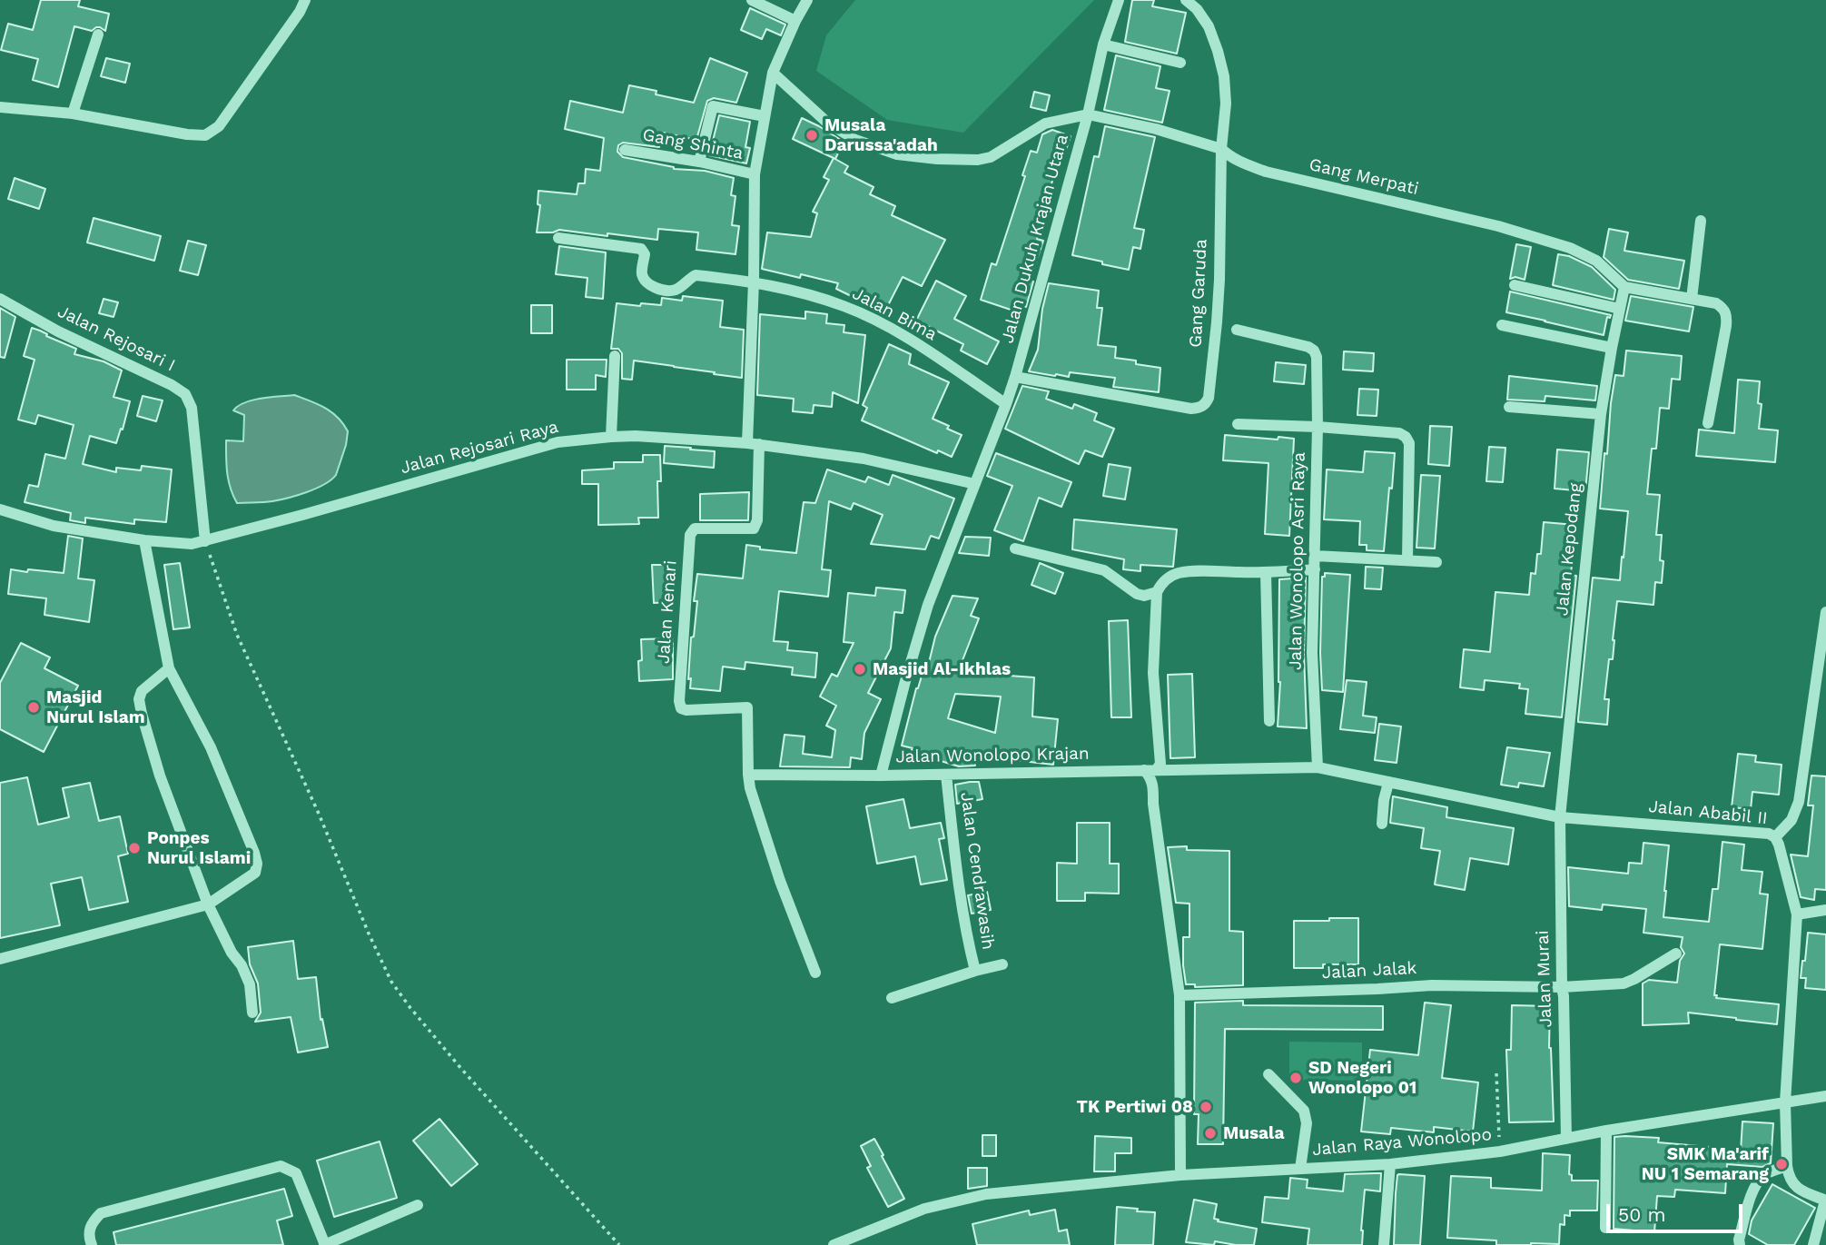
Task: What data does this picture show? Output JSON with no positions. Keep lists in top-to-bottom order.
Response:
{
  "streets": {
    "street": [
      "Gang Shinta",
      "Gang Merpati",
      "Jalan Dukuh Krajan Utara",
      "Gang Garuda",
      "Jalan Bima",
      "Jalan Rejosari I",
      "Jalan Rejosari Raya",
      "Jalan Kepodang",
      "Jalan Wonolopo Asri Raya",
      "Jalan Kenari",
      "Jalan Wonolopo Krajan",
      "Jalan Ababil II",
      "Jalan Cendrawasih",
      "Jalan Jalak",
      "Jalan Murai",
      "Jalan Raya Wonolopo"
    ]
  },
  "crossings": [
    ["Gang Merpati", "Jalan Dukuh Krajan Utara"],
    ["Gang Merpati", "Gang Garuda"],
    ["Gang Merpati", "Jalan Kepodang"],
    ["Jalan Dukuh Krajan Utara", "Gang Garuda"],
    ["Jalan Dukuh Krajan Utara", "Jalan Bima"],
    ["Jalan Dukuh Krajan Utara", "Jalan Rejosari Raya"],
    ["Jalan Dukuh Krajan Utara", "Jalan Wonolopo Krajan"],
    ["Jalan Rejosari I", "Jalan Rejosari Raya"],
    ["Jalan Rejosari Raya", "Jalan Kenari"],
    ["Jalan Rejosari Raya", "Jalan Wonolopo Krajan"],
    ["Jalan Kepodang", "Jalan Wonolopo Krajan"],
    ["Jalan Kepodang", "Jalan Ababil II"],
    ["Jalan Kepodang", "Jalan Murai"],
    ["Jalan Wonolopo Asri Raya", "Jalan Wonolopo Krajan"],
    ["Jalan Wonolopo Krajan", "Jalan Ababil II"],
    ["Jalan Wonolopo Krajan", "Jalan Cendrawasih"],
    ["Jalan Wonolopo Krajan", "Jalan Murai"],
    ["Jalan Ababil II", "Jalan Murai"],
    ["Jalan Ababil II", "Jalan Raya Wonolopo"],
    ["Jalan Jalak", "Jalan Murai"],
    ["Jalan Murai", "Jalan Raya Wonolopo"]
  ],
  "places": [
    "Musala Darussa'adah",
    "Masjid Al-Ikhlas",
    "Masjid Nurul Islam",
    "Ponpes Nurul Islami",
    "SD Negeri Wonolopo 01",
    "TK Pertiwi 08",
    "Musala",
    "SMK Ma'arif NU 1 Semarang"
  ],
  "scale_bar": "50 m"
}
